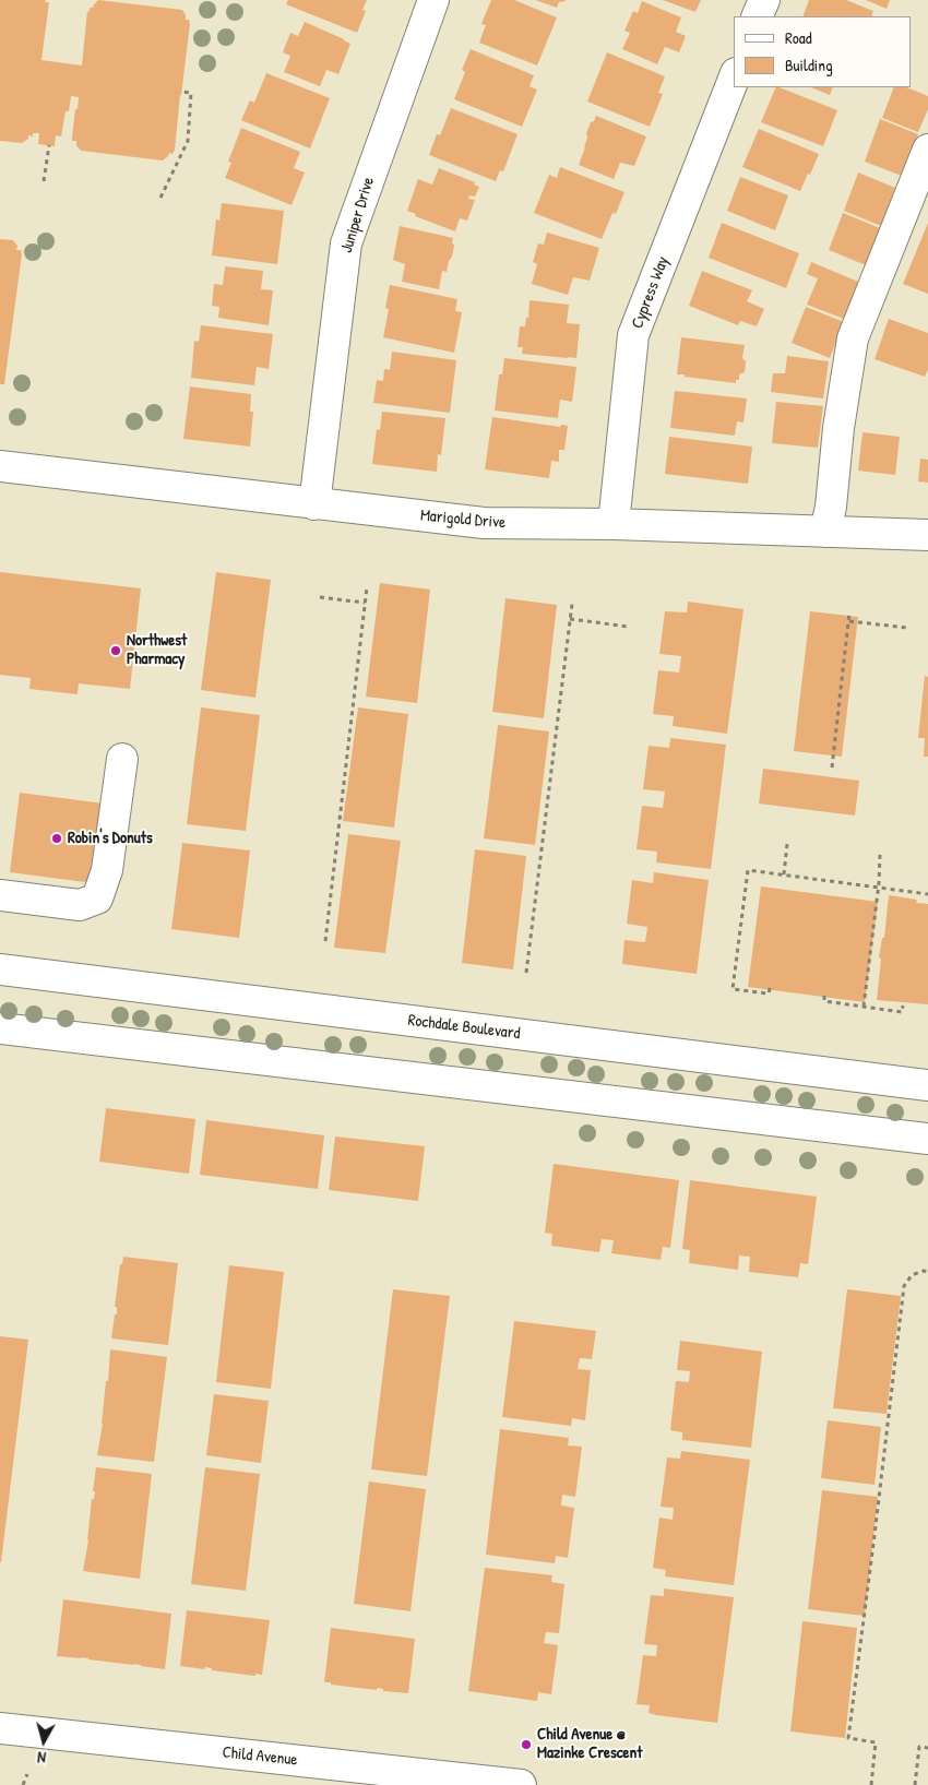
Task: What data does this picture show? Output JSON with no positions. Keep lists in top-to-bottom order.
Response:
{
  "streets": {
    "street": [
      "Juniper Drive",
      "Cypress Way",
      "Marigold Drive",
      "Rochdale Boulevard",
      "Child Avenue"
    ]
  },
  "crossings": [
    ["Juniper Drive", "Marigold Drive"],
    ["Cypress Way", "Marigold Drive"]
  ],
  "places": ["Northwest Pharmacy", "Robin's Donuts", "Child Avenue @ Mazinke Crescent"],
  "legend": ["Road", "Building"],
  "north": "bottom"
}
